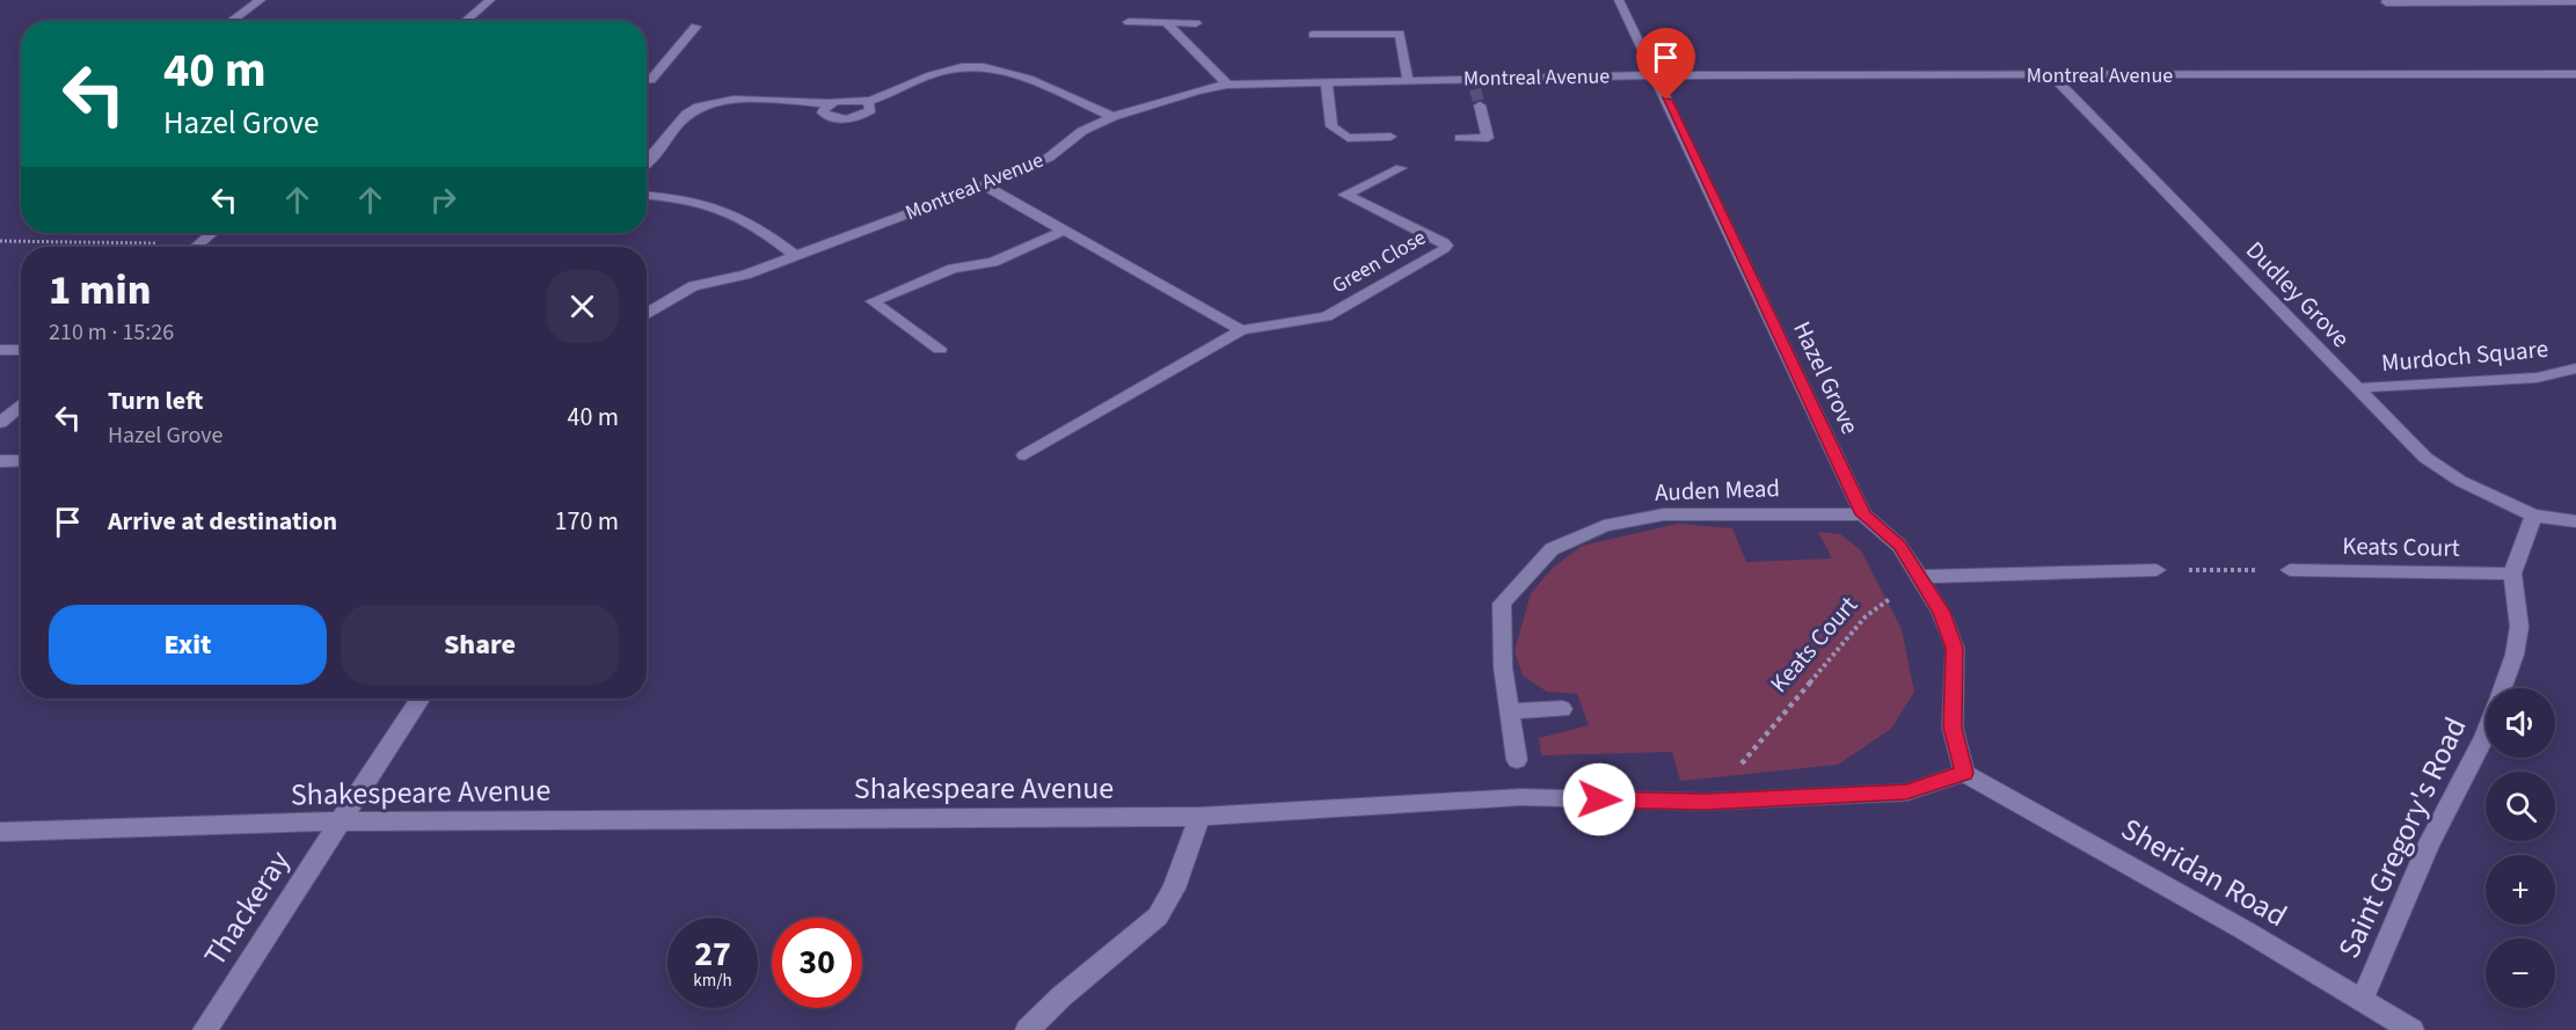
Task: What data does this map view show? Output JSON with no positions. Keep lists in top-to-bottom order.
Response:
{
  "streets": {
    "street": [
      "Montreal Avenue",
      "Green Close",
      "Dudley Grove",
      "Murdoch Square",
      "Hazel Grove",
      "Auden Mead",
      "Keats Court",
      "Shakespeare Avenue",
      "Saint Gregory's Road",
      "Sheridan Road",
      "Thackeray"
    ]
  },
  "crossings": [
    ["Montreal Avenue", "Dudley Grove"],
    ["Montreal Avenue", "Hazel Grove"],
    ["Dudley Grove", "Murdoch Square"],
    ["Dudley Grove", "Saint Gregory's Road"],
    ["Hazel Grove", "Auden Mead"],
    ["Hazel Grove", "Keats Court"],
    ["Hazel Grove", "Shakespeare Avenue"],
    ["Hazel Grove", "Sheridan Road"],
    ["Keats Court", "Shakespeare Avenue"],
    ["Keats Court", "Saint Gregory's Road"],
    ["Shakespeare Avenue", "Sheridan Road"],
    ["Shakespeare Avenue", "Thackeray"],
    ["Saint Gregory's Road", "Sheridan Road"]
  ],
  "page": {
    "turn": ["40 m", "Hazel Grove"],
    "heading": ["1 min", "210 m · 15:26"],
    "list": [
      {
        "name": "Turn left",
        "note": "Hazel Grove",
        "value": "40 m"
      },
      {
        "name": "Arrive at destination",
        "value": "170 m"
      }
    ],
    "buttons": ["Exit", "Share"],
    "map_buttons": ["+", "−"],
    "speed": "27 km/h",
    "limit": "30"
  }
}
